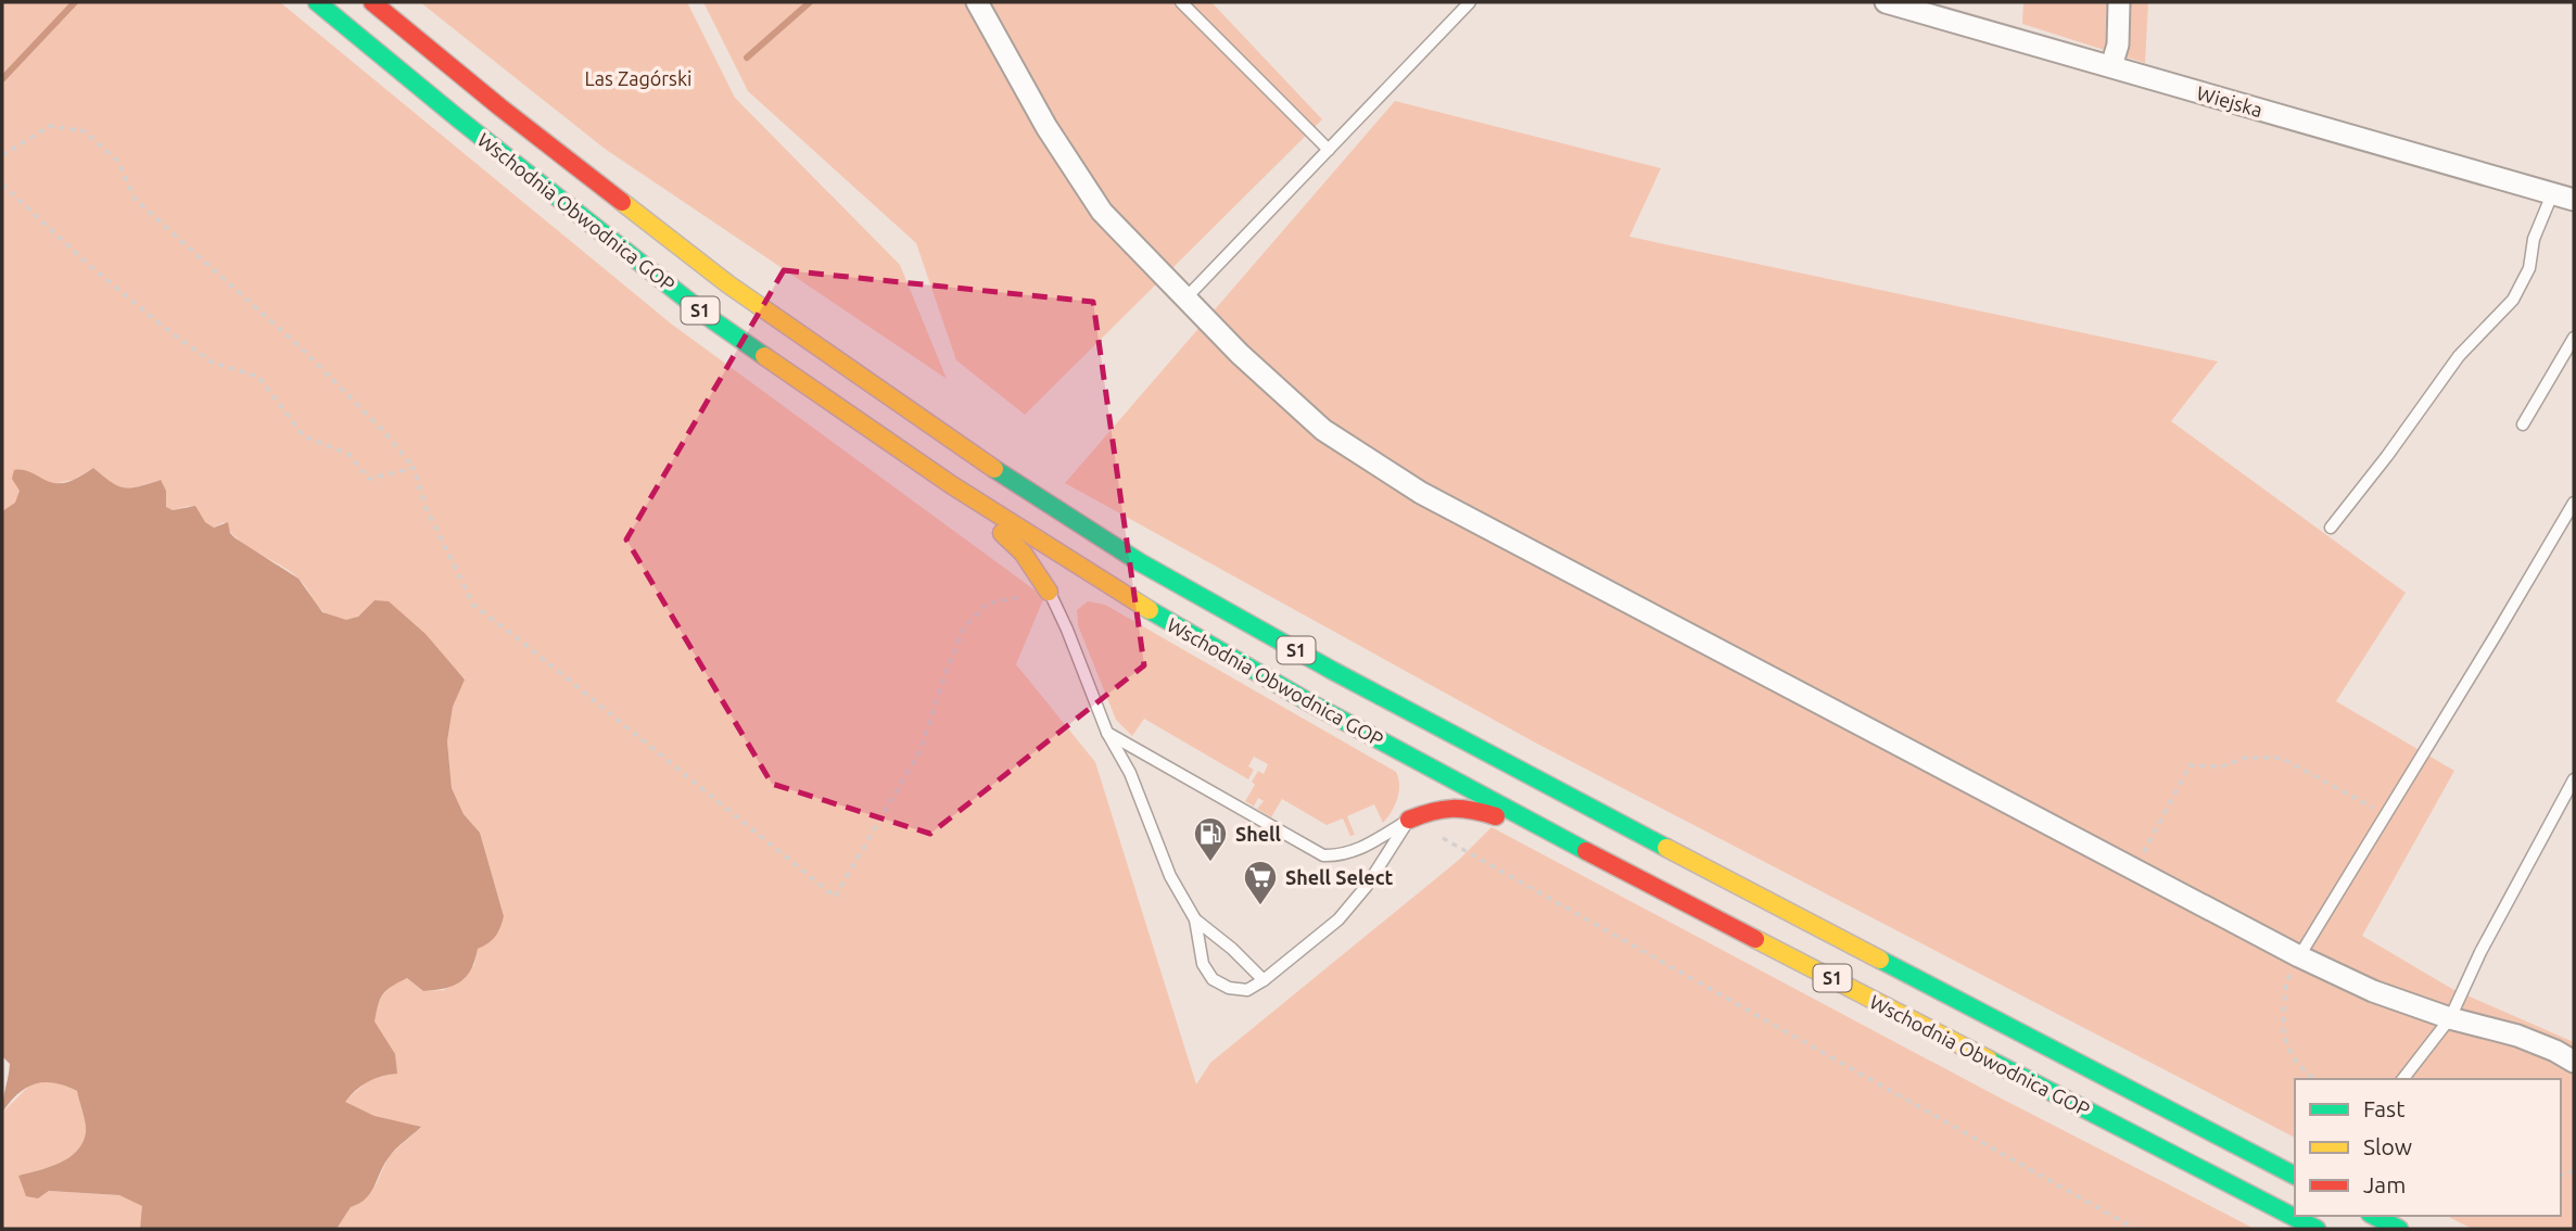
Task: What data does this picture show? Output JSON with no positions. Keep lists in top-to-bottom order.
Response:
{
  "streets": {
    "highway": ["Wschodnia Obwodnica GOP", "S1"],
    "street": ["Wiejska"]
  },
  "parks": ["Las Zagórski"],
  "places": {
    "fuel station": ["Shell"],
    "supermarket": ["Shell Select"]
  },
  "legend": ["Fast", "Slow", "Jam"]
}
